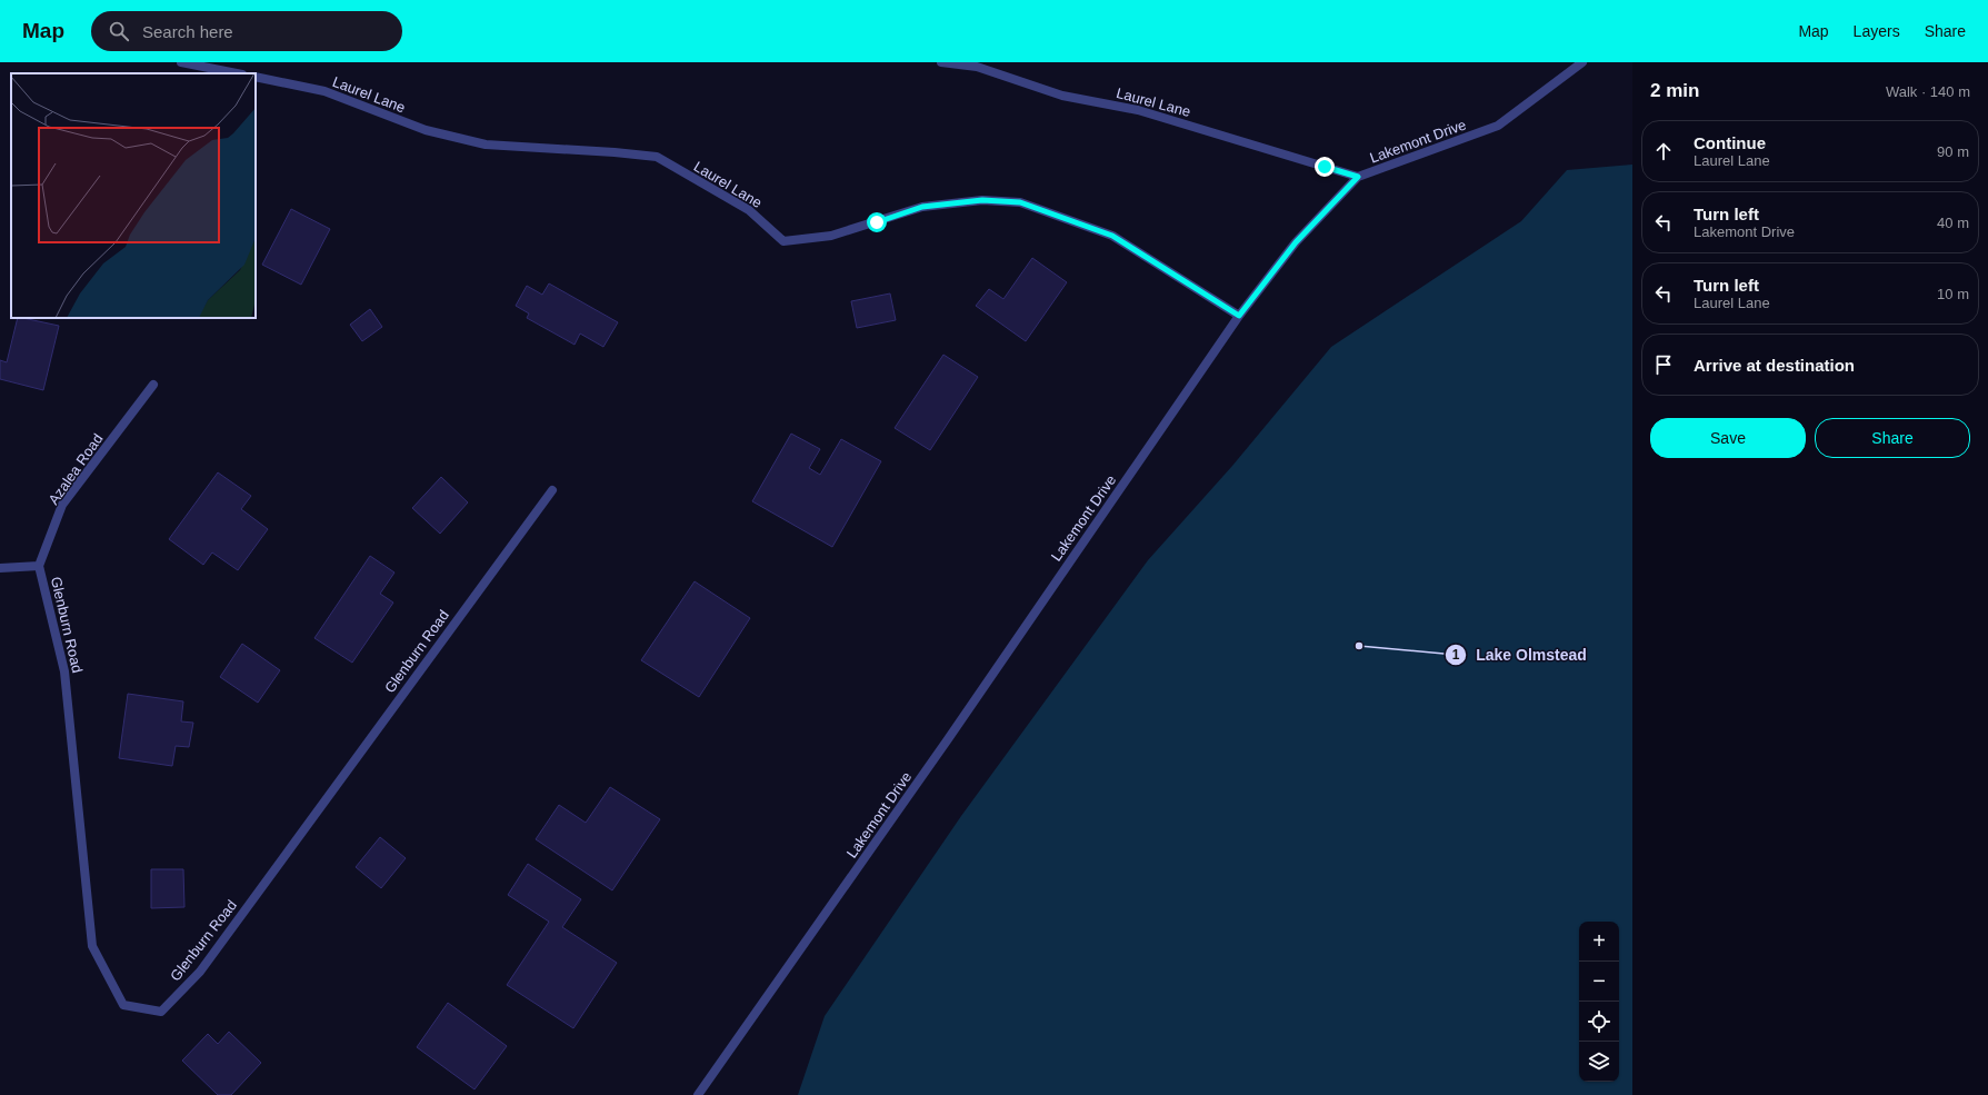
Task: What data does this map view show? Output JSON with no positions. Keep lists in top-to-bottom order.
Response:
{
  "streets": {
    "street": [
      "Laurel Lane",
      "Lakemont Drive",
      "Azalea Road",
      "Glenburn Road"
    ]
  },
  "crossings": [
    ["Laurel Lane", "Lakemont Drive"],
    ["Azalea Road", "Glenburn Road"]
  ],
  "places": ["Lake Olmstead"],
  "page": {
    "header": "Map",
    "search": "Search here",
    "nav": ["Map", "Layers", "Share"],
    "heading": ["2 min", "Walk · 140 m"],
    "list": [
      ["Continue", "Laurel Lane", "90 m"],
      ["Turn left", "Lakemont Drive", "40 m"],
      ["Turn left", "Laurel Lane", "10 m"],
      "Arrive at destination"
    ],
    "buttons": ["Save", "Share"],
    "map_buttons": ["+", "−"]
  }
}
